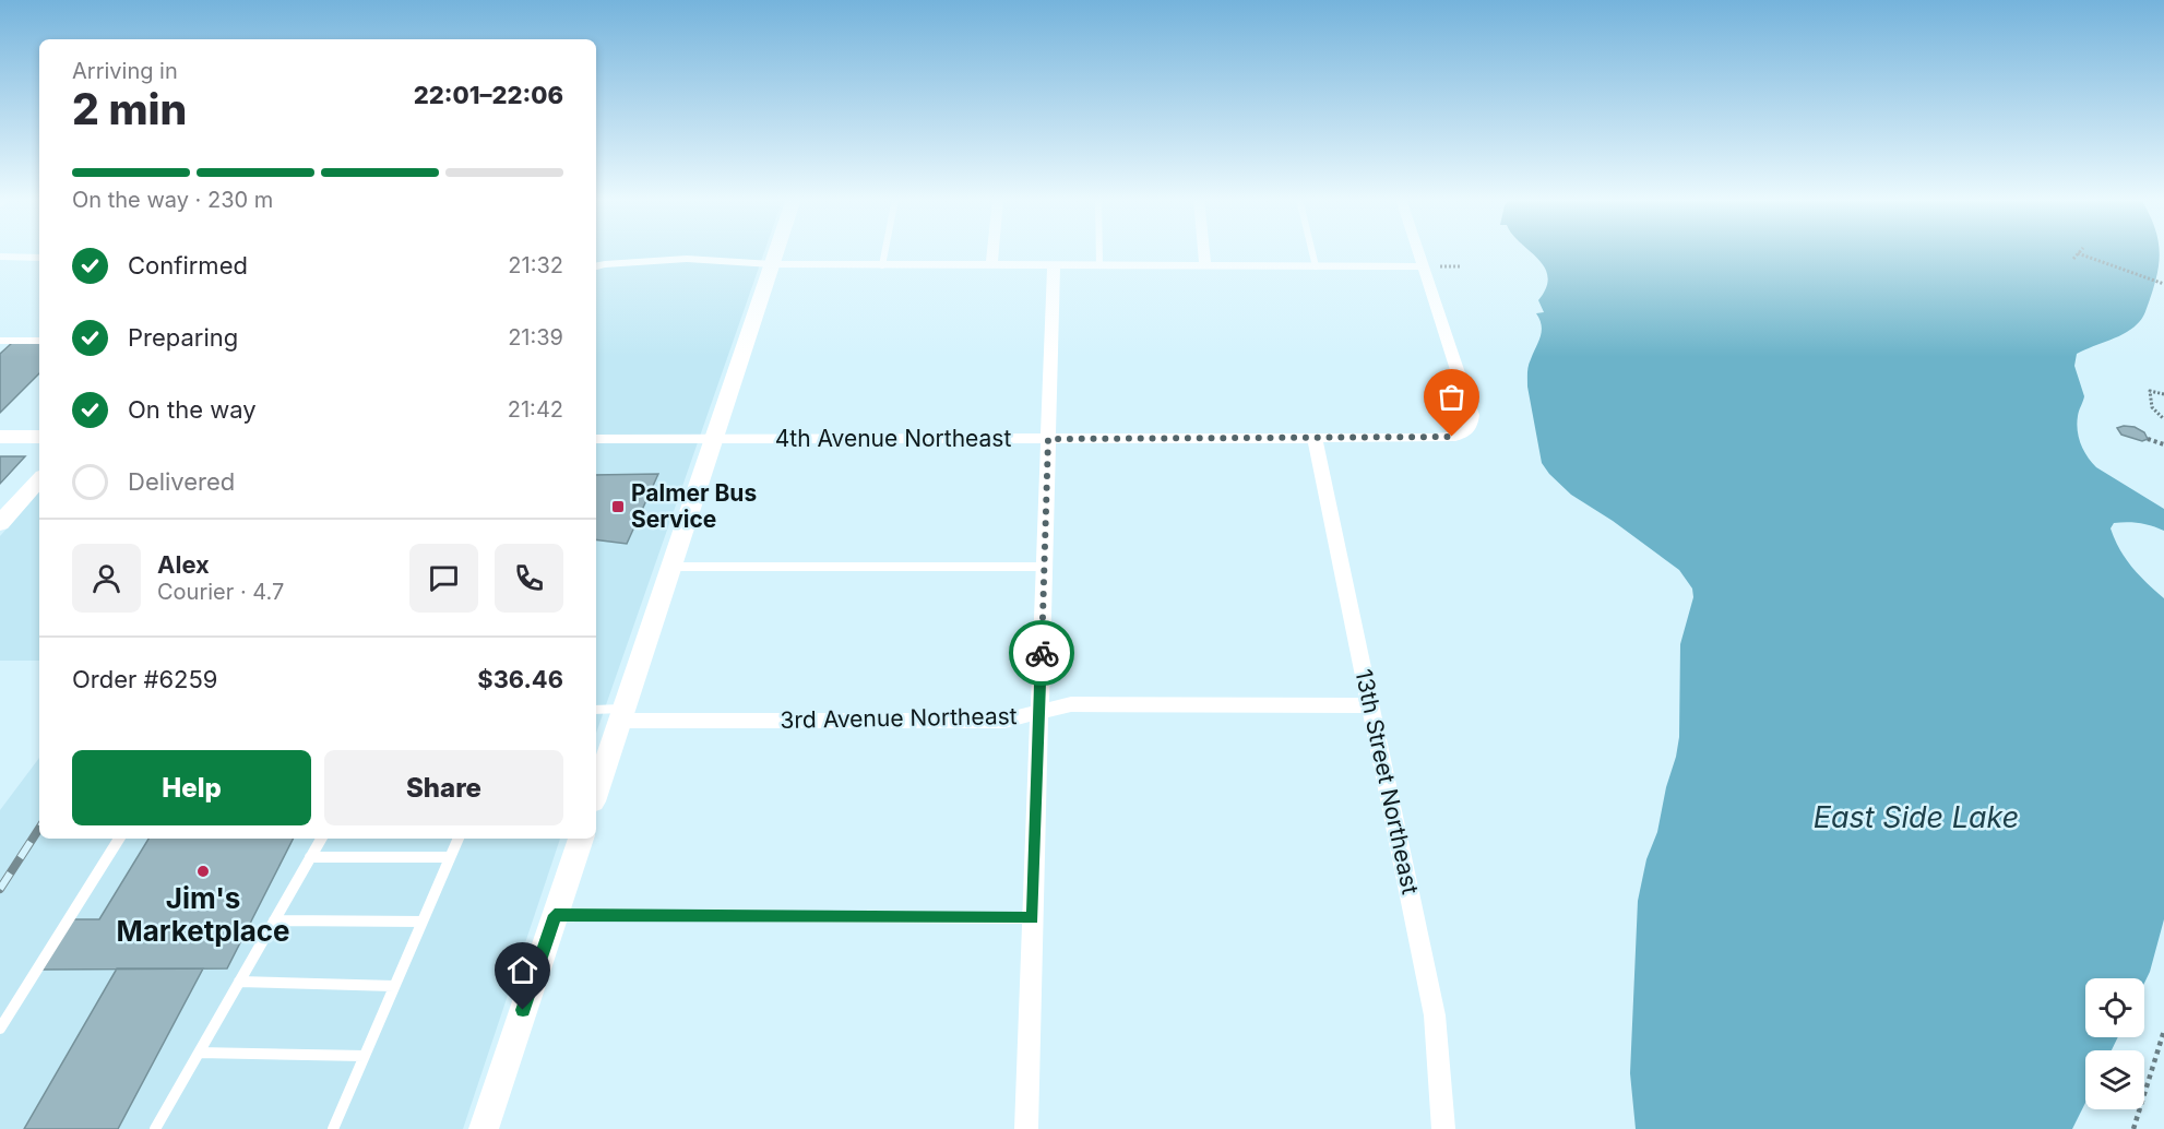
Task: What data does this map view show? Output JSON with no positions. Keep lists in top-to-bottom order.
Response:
{
  "streets": {
    "street": ["4th Avenue Northeast", "3rd Avenue Northeast", "13th Street Northeast"]
  },
  "crossings": [
    ["4th Avenue Northeast", "13th Street Northeast"],
    ["3rd Avenue Northeast", "13th Street Northeast"]
  ],
  "water": ["East Side Lake"],
  "places": {
    "transit": ["Palmer Bus Service"],
    "other": ["Jim's Marketplace"]
  },
  "page": {
    "heading": ["2 min", "Arriving in", "22:01–22:06"],
    "panel": [
      "Alex",
      "Courier · 4.7",
      "Order #6259",
      "$36.46"
    ],
    "bar": "On the way · 230 m",
    "list": [
      ["Confirmed", "21:32"],
      ["Preparing", "21:39"],
      ["On the way", "21:42"],
      "Delivered"
    ],
    "buttons": ["Help", "Share"]
  }
}
